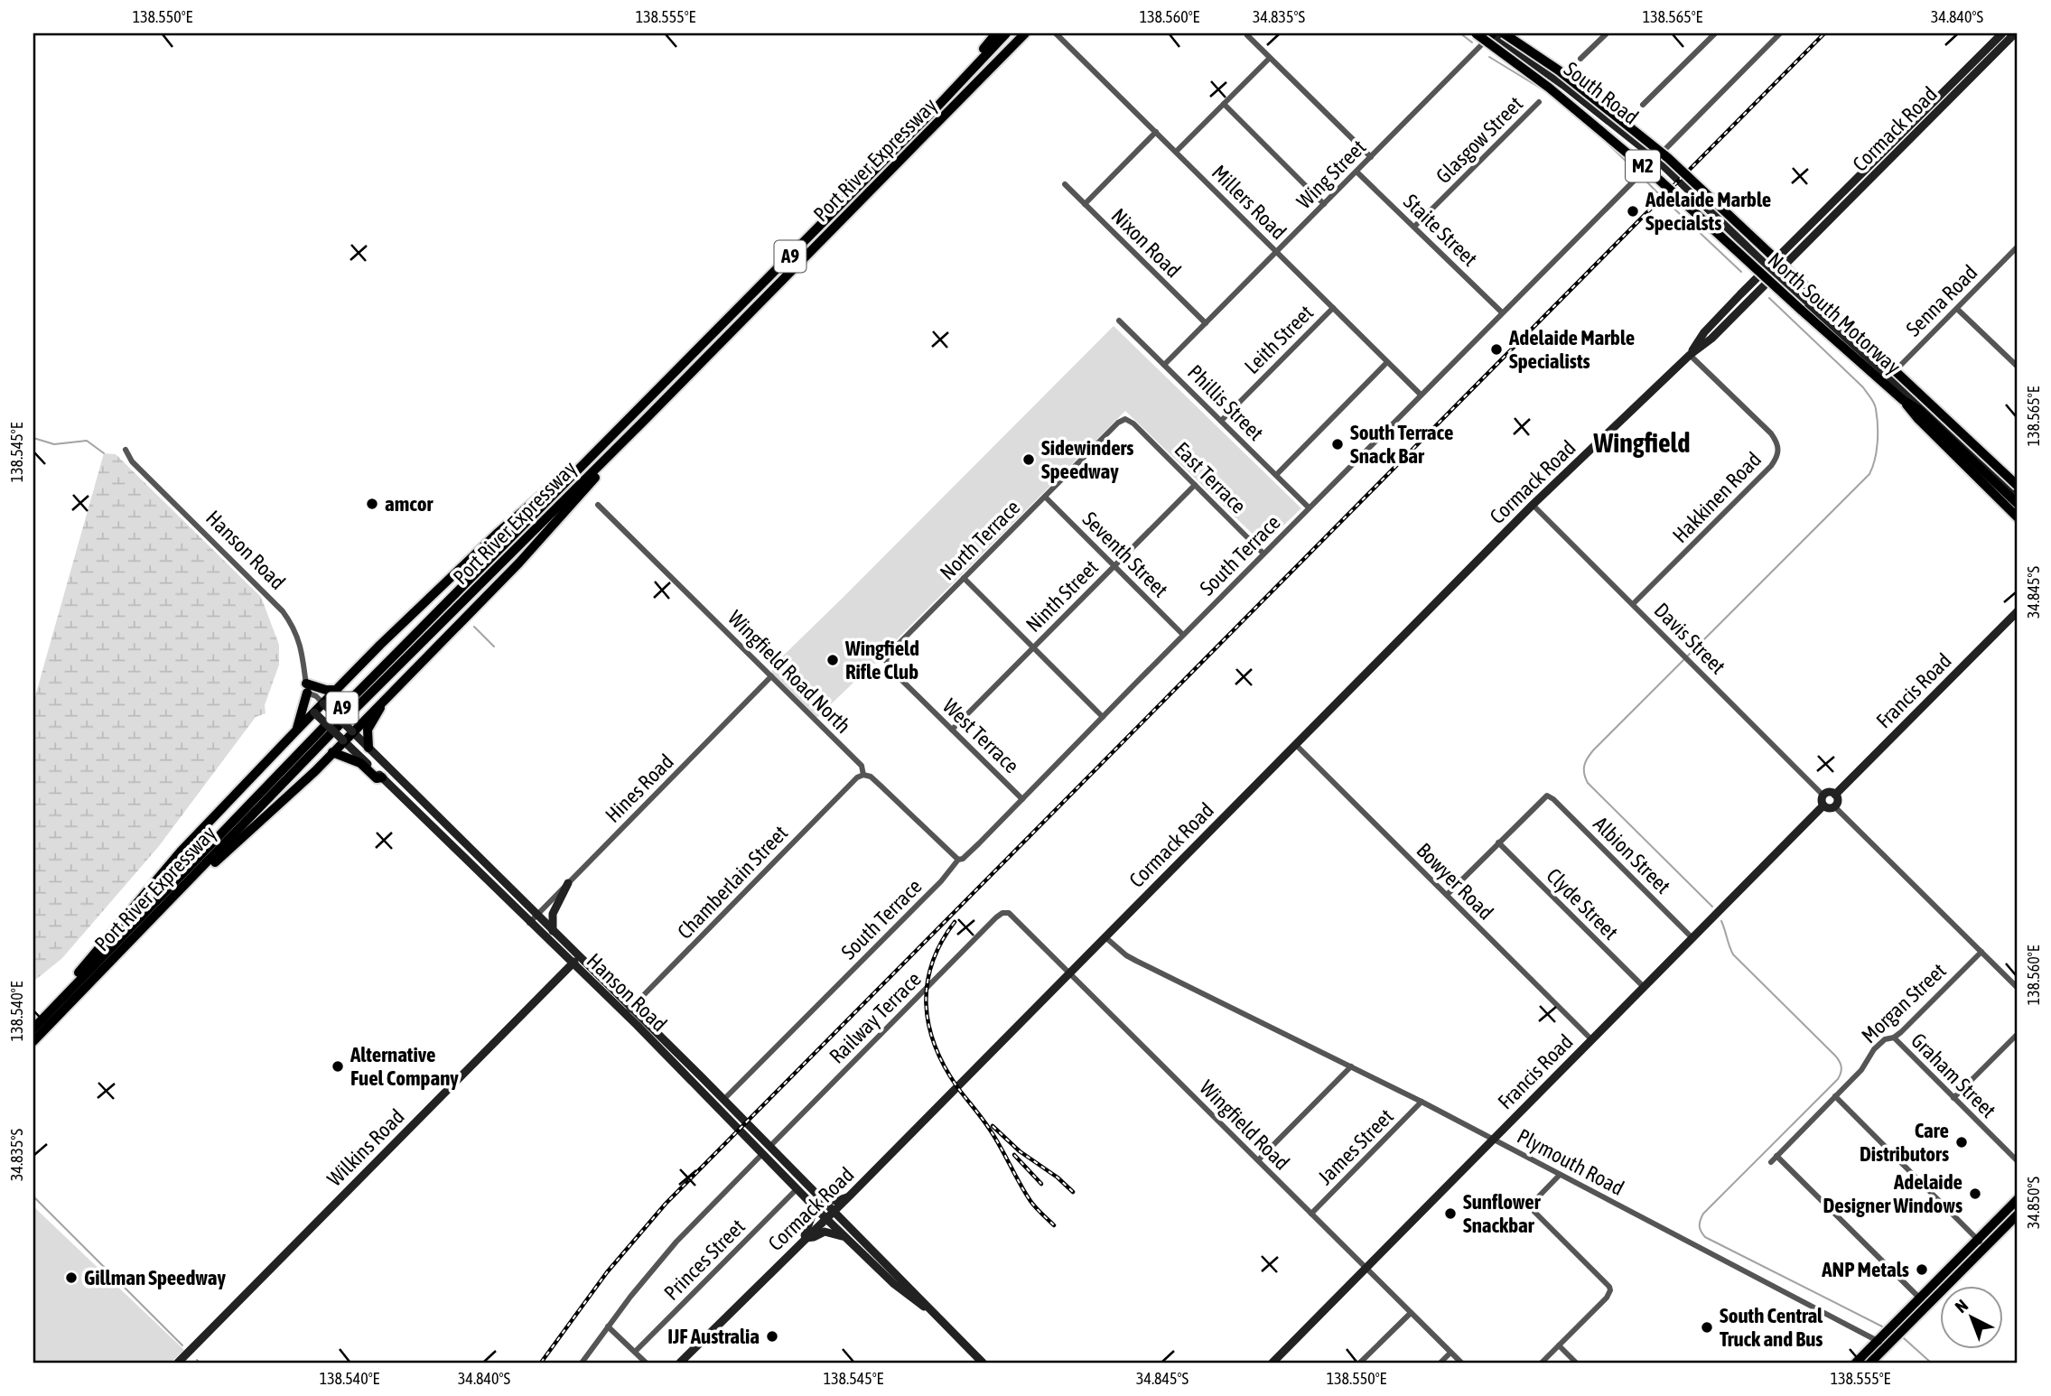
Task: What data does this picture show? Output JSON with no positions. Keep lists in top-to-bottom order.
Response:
{
  "streets": {
    "highway": [
      "Port River Expressway",
      "M2",
      "A9",
      "North South Motorway"
    ],
    "street": [
      "South Road",
      "Cormack Road",
      "Glasgow Street",
      "Wing Street",
      "Millers Road",
      "Staite Street",
      "Nixon Road",
      "Senna Road",
      "Leith Street",
      "Phillis Street",
      "East Terrace",
      "Hakkinen Road",
      "North Terrace",
      "Hanson Road",
      "Seventh Street",
      "South Terrace",
      "Ninth Street",
      "Davis Street",
      "Wingfield Road North",
      "Francis Road",
      "West Terrace",
      "Hines Road",
      "Albion Street",
      "Bowyer Road",
      "Chamberlain Street",
      "Clyde Street",
      "Morgan Street",
      "Railway Terrace",
      "Graham Street",
      "Wingfield Road",
      "James Street",
      "Wilkins Road",
      "Plymouth Road",
      "Princes Street"
    ]
  },
  "crossings": [
    ["South Road", "Cormack Road"],
    ["South Road", "Wing Street"],
    ["South Road", "Senna Road"],
    ["South Road", "South Terrace"],
    ["Cormack Road", "Hakkinen Road"],
    ["Cormack Road", "Hanson Road"],
    ["Cormack Road", "Davis Street"],
    ["Cormack Road", "Bowyer Road"],
    ["Cormack Road", "Wingfield Road"],
    ["Cormack Road", "Plymouth Road"],
    ["Glasgow Street", "Staite Street"],
    ["Wing Street", "Millers Road"],
    ["Wing Street", "Staite Street"],
    ["Wing Street", "Nixon Road"],
    ["Wing Street", "Phillis Street"],
    ["Millers Road", "Leith Street"],
    ["Millers Road", "South Terrace"],
    ["Staite Street", "South Terrace"],
    ["Leith Street", "Phillis Street"],
    ["Phillis Street", "South Terrace"],
    ["East Terrace", "North Terrace"],
    ["East Terrace", "South Terrace"],
    ["East Terrace", "Ninth Street"],
    ["Hakkinen Road", "Davis Street"],
    ["North Terrace", "Seventh Street"],
    ["North Terrace", "West Terrace"],
    ["Hanson Road", "South Terrace"],
    ["Hanson Road", "Hines Road"],
    ["Hanson Road", "Chamberlain Street"],
    ["Hanson Road", "Railway Terrace"],
    ["Hanson Road", "Wilkins Road"],
    ["Hanson Road", "Princes Street"],
    ["Seventh Street", "South Terrace"],
    ["Seventh Street", "Ninth Street"],
    ["South Terrace", "Wingfield Road North"],
    ["South Terrace", "West Terrace"],
    ["Ninth Street", "West Terrace"],
    ["Davis Street", "Francis Road"],
    ["Wingfield Road North", "Hines Road"],
    ["Wingfield Road North", "Chamberlain Street"],
    ["Francis Road", "Albion Street"],
    ["Francis Road", "Bowyer Road"],
    ["Francis Road", "Clyde Street"],
    ["Francis Road", "Wingfield Road"],
    ["Francis Road", "Plymouth Road"],
    ["Albion Street", "Clyde Street"],
    ["Morgan Street", "Graham Street"],
    ["Railway Terrace", "Wingfield Road"],
    ["Wingfield Road", "James Street"],
    ["James Street", "Plymouth Road"]
  ],
  "districts": ["Wingfield"],
  "places": [
    "Adelaide Marble Specialsts",
    "Adelaide Marble Specialists",
    "South Terrace Snack Bar",
    "Sidewinders Speedway",
    "amcor",
    "Wingfield Rifle Club",
    "Alternative Fuel Company",
    "Care Distributors",
    "Adelaide Designer Windows",
    "Sunflower Snackbar",
    "ANP Metals",
    "Gillman Speedway",
    "South Central Truck and Bus",
    "IJF Australia"
  ],
  "north": "top left",
  "coordinates": [
    "138.550°E",
    "138.555°E",
    "138.560°E",
    "34.835°S",
    "138.565°E",
    "34.840°S",
    "138.545°E",
    "34.845°S",
    "138.540°E",
    "34.850°S"
  ]
}
